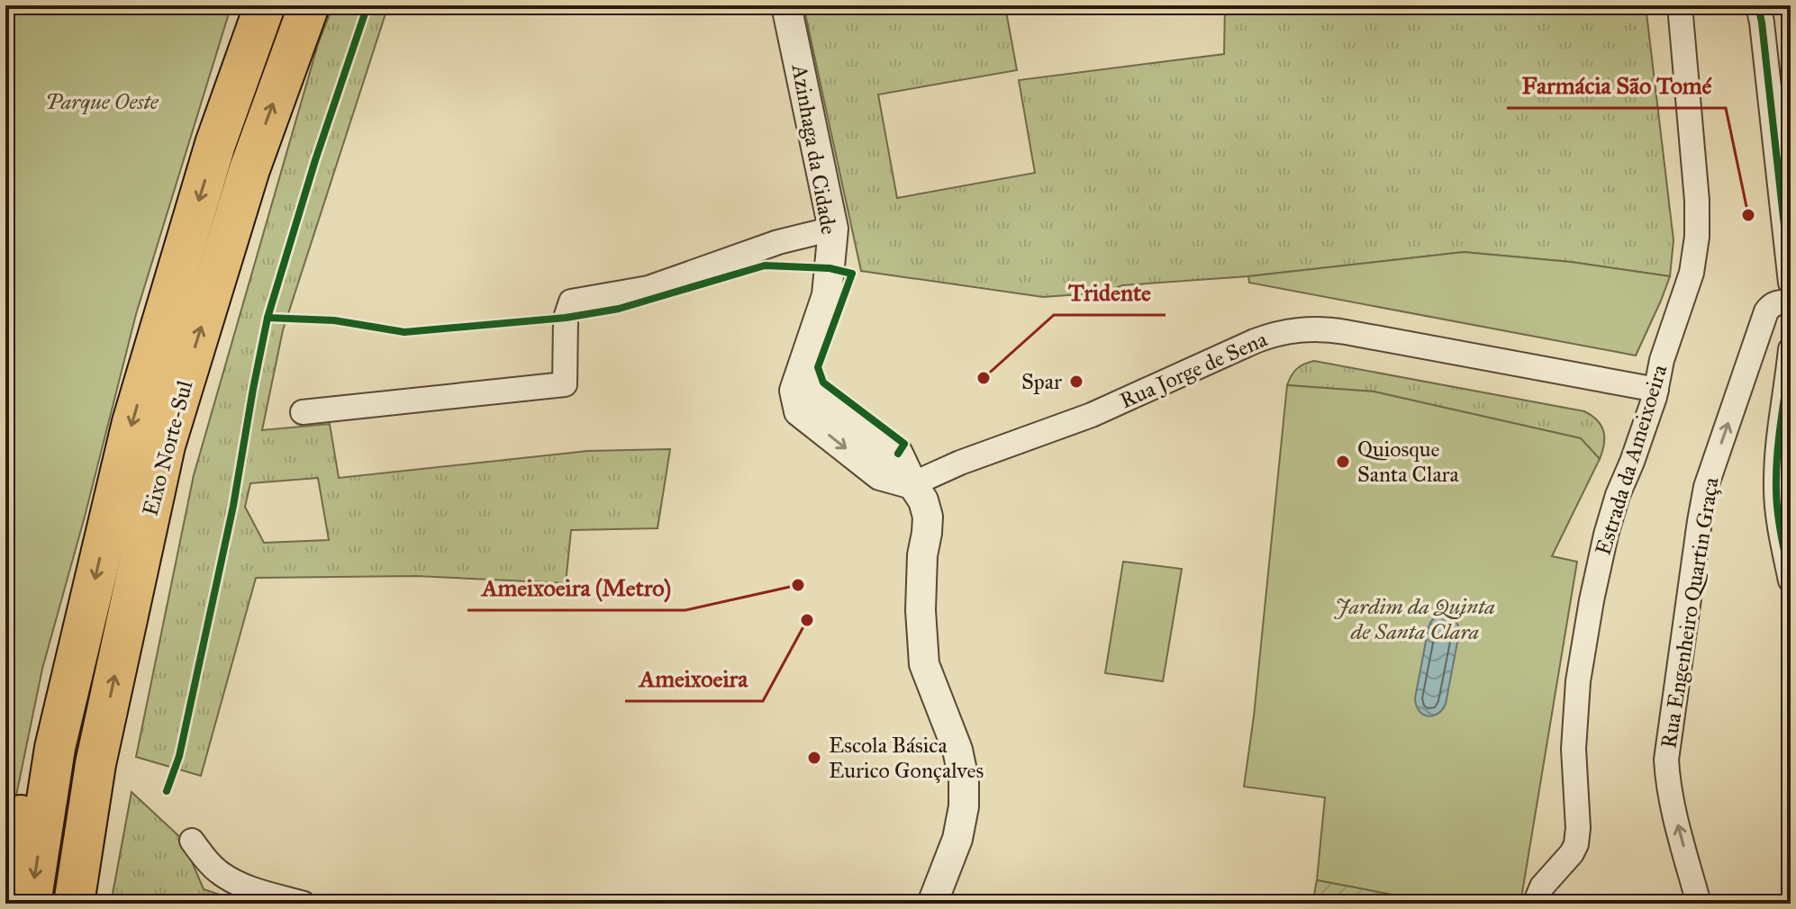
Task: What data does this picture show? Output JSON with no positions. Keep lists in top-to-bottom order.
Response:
{
  "streets": {
    "highway": ["Eixo Norte-Sul"],
    "street": [
      "Azinhaga da Cidade",
      "Rua Jorge de Sena",
      "Estrada da Ameixoeira",
      "Rua Engenheiro Quartin Graça"
    ]
  },
  "crossings": [
    ["Azinhaga da Cidade", "Rua Jorge de Sena"],
    ["Rua Jorge de Sena", "Estrada da Ameixoeira"]
  ],
  "parks": ["Parque Oeste", "Jardim da Quinta de Santa Clara"],
  "places": [
    "Farmácia São Tomé",
    "Tridente",
    "Spar",
    "Quiosque Santa Clara",
    "Ameixoeira (Metro)",
    "Ameixoeira",
    "Escola Básica Eurico Gonçalves"
  ]
}
